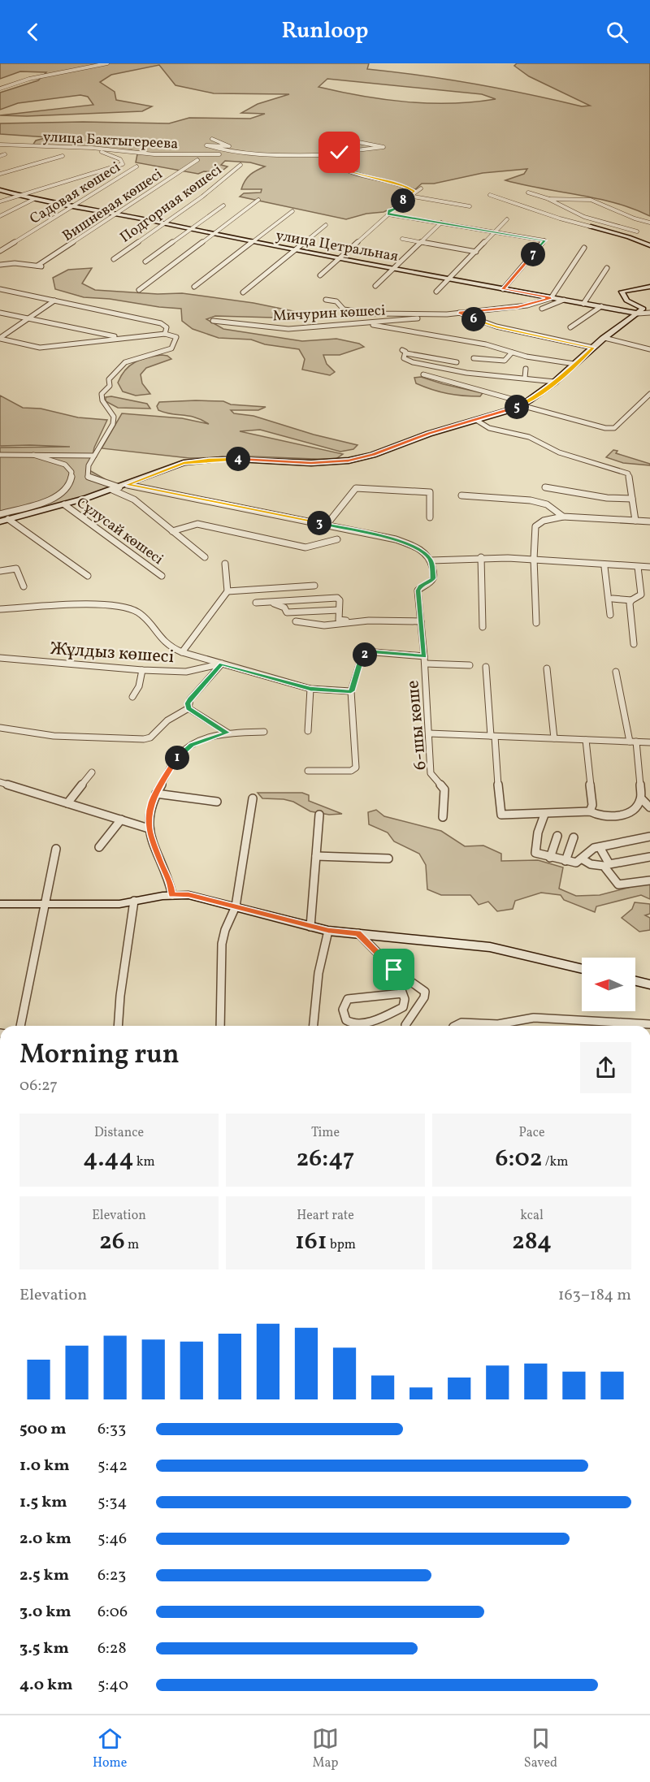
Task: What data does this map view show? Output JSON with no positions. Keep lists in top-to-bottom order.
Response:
{
  "streets": {
    "street": [
      "улица Бактыгереева",
      "Садовая көшесі",
      "Подгорная көшесі",
      "Вишневая көшесі",
      "улица Цетральная",
      "Мичурин көшесі",
      "Сұлусай көшесі",
      "Жұлдыз көшесі",
      "6-шы көше"
    ]
  },
  "crossings": [
    ["Садовая көшесі", "улица Цетральная"],
    ["Подгорная көшесі", "улица Цетральная"],
    ["Вишневая көшесі", "улица Цетральная"]
  ],
  "north": "left",
  "page": {
    "header": "Runloop",
    "pins": [
      "8",
      "7",
      "6",
      "5",
      "4",
      "3",
      "2",
      "1"
    ],
    "heading": ["Morning run", "06:27"],
    "stats": [
      ["Distance", "4.44 km"],
      ["Time", "26:47"],
      ["Pace", "6:02 /km"],
      ["Elevation", "26 m"],
      ["Heart rate", "161 bpm"],
      ["kcal", "284"]
    ],
    "chart": ["Elevation", "163–184 m"],
    "list": [
      {
        "name": "500 m",
        "note": "6:33"
      },
      {
        "name": "1.0 km",
        "note": "5:42"
      },
      {
        "name": "1.5 km",
        "note": "5:34"
      },
      {
        "name": "2.0 km",
        "note": "5:46"
      },
      {
        "name": "2.5 km",
        "note": "6:23"
      },
      {
        "name": "3.0 km",
        "note": "6:06"
      },
      {
        "name": "3.5 km",
        "note": "6:28"
      },
      {
        "name": "4.0 km",
        "note": "5:40"
      }
    ],
    "tabs": ["Home", "Map", "Saved"]
  }
}
